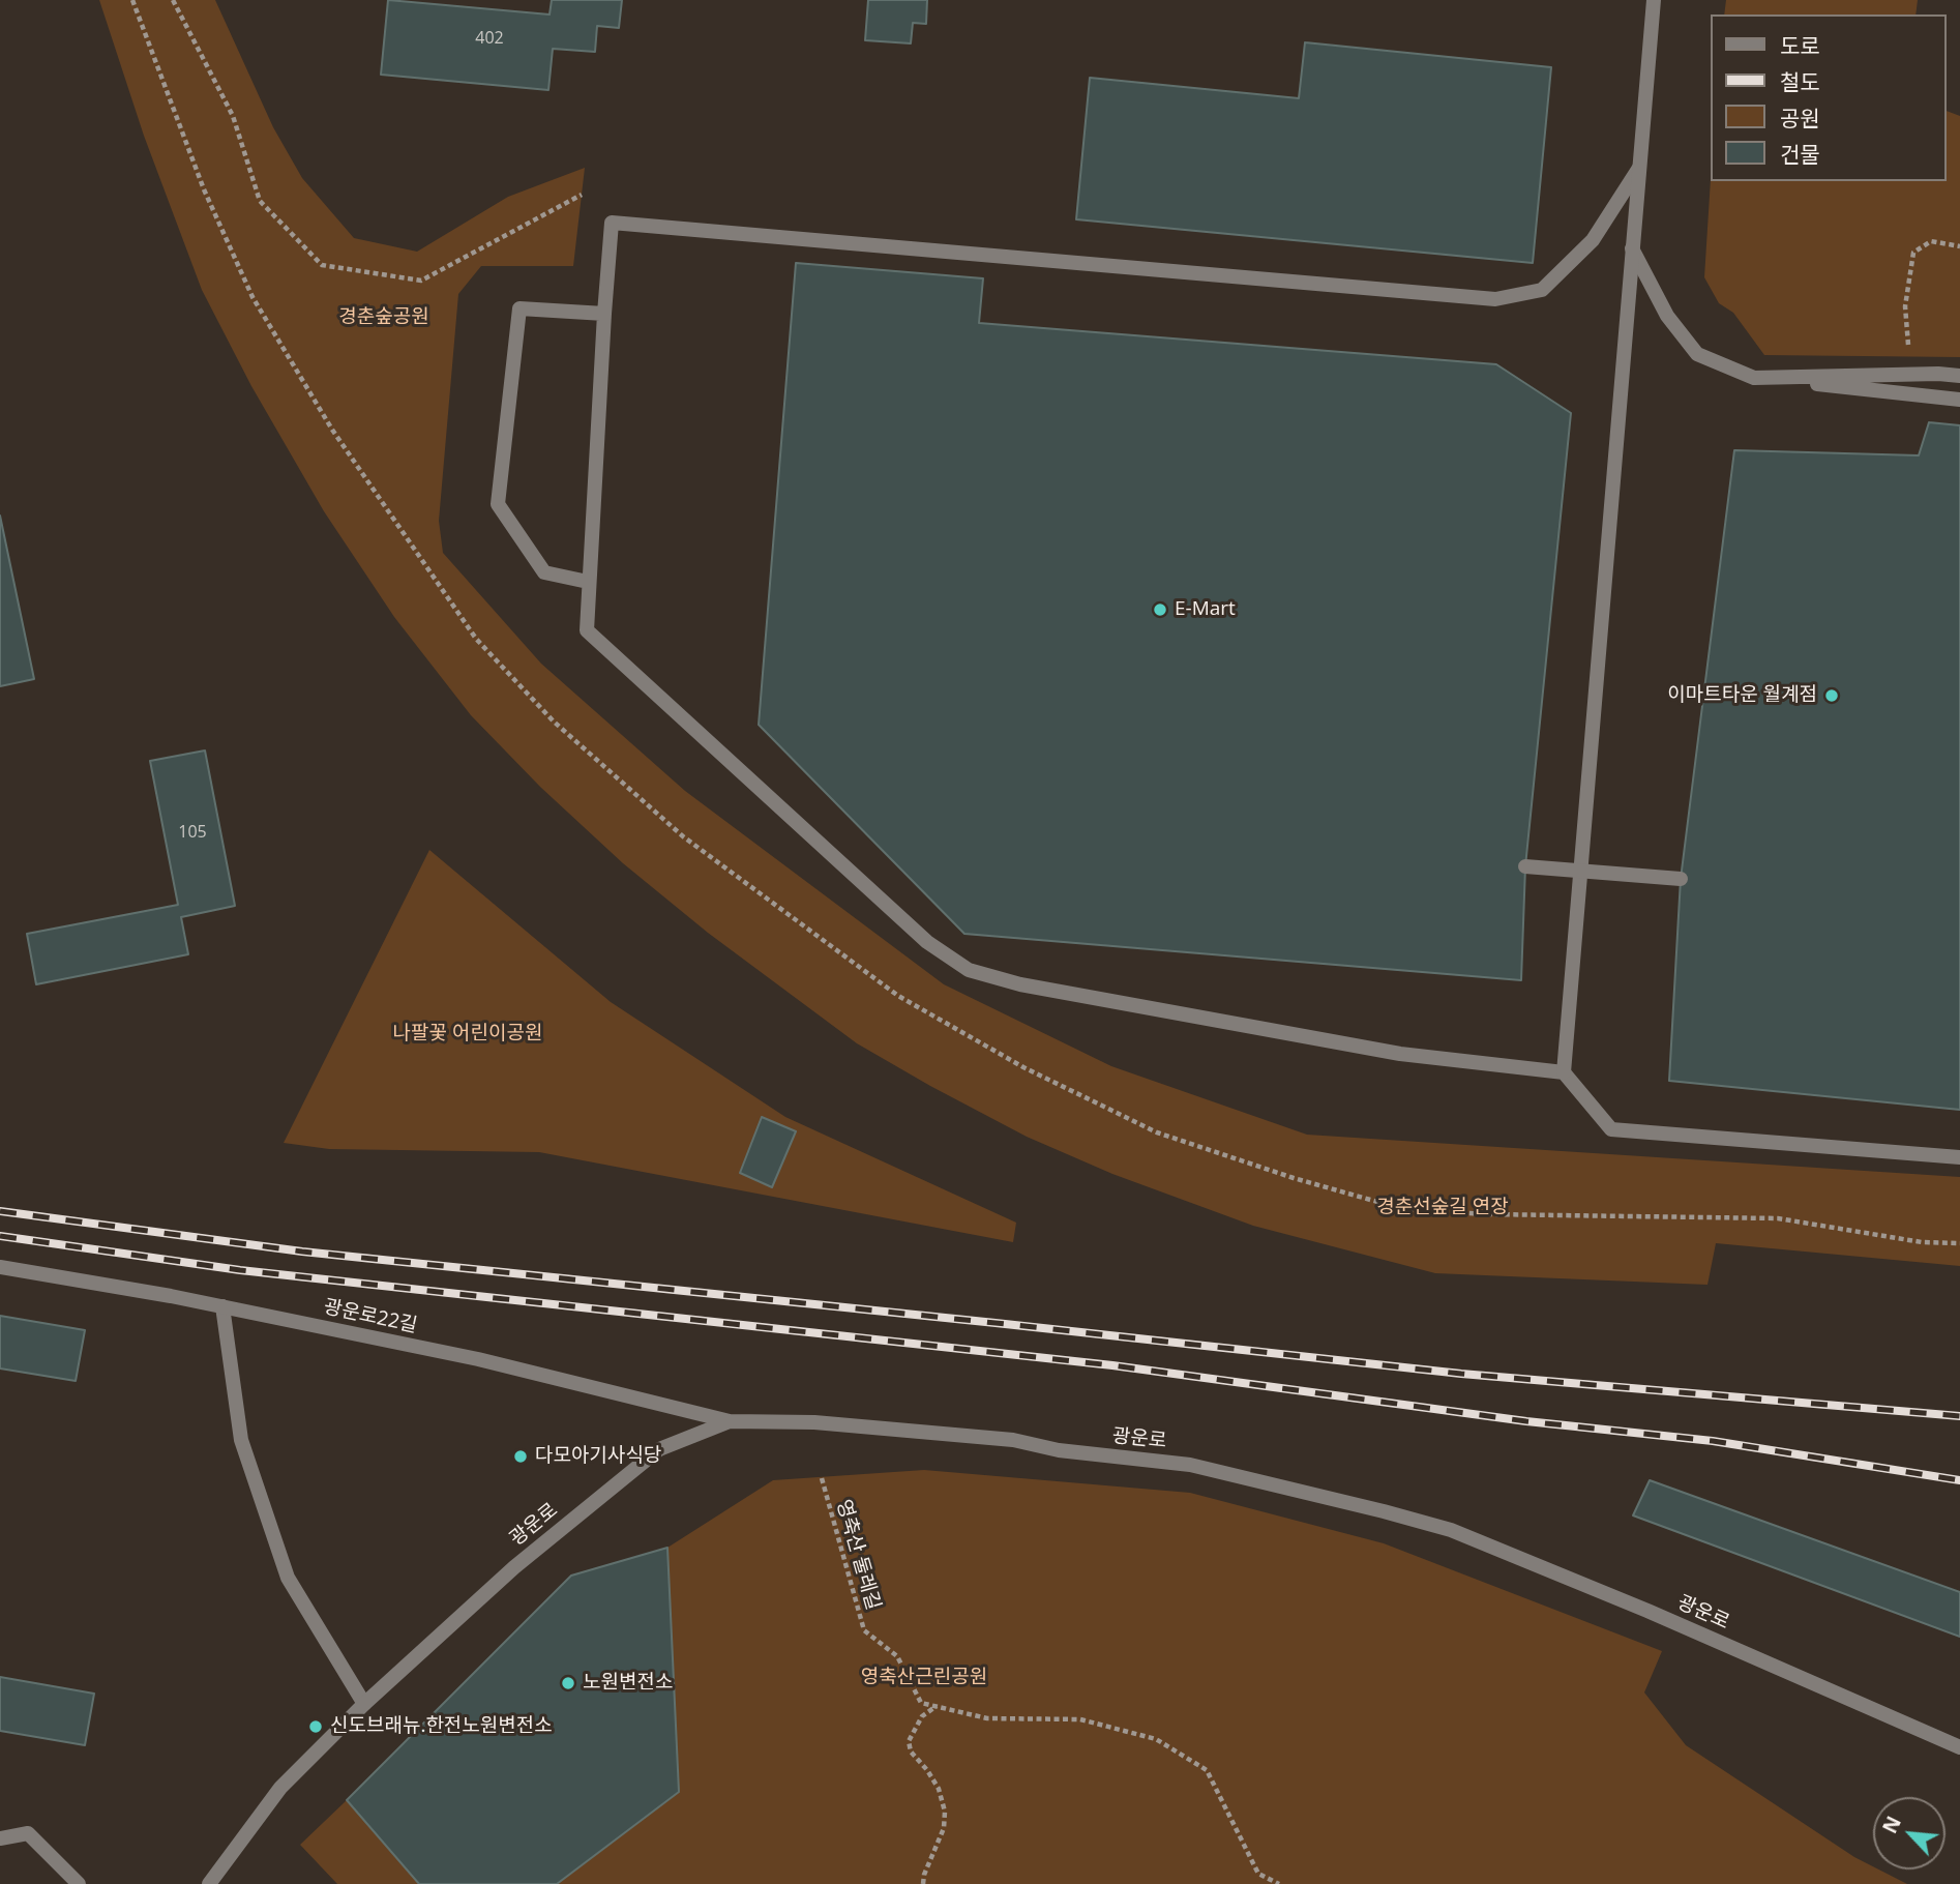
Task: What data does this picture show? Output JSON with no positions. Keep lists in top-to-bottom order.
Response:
{
  "streets": {
    "street": ["광운로22길", "광운로"],
    "path": ["영축산 둘레길"]
  },
  "crossings": [
    ["광운로22길", "광운로"]
  ],
  "parks": [
    "경춘숲공원",
    "나팔꽃 어린이공원",
    "경춘선숲길 연장",
    "영축산근린공원"
  ],
  "places": [
    "E-Mart",
    "이마트타운 월계점",
    "다모아기사식당",
    "노원변전소",
    "신도브래뉴.한전노원변전소"
  ],
  "house_numbers": ["402", "105"],
  "legend": [
    "도로",
    "철도",
    "공원",
    "건물"
  ],
  "north": "top left"
}
